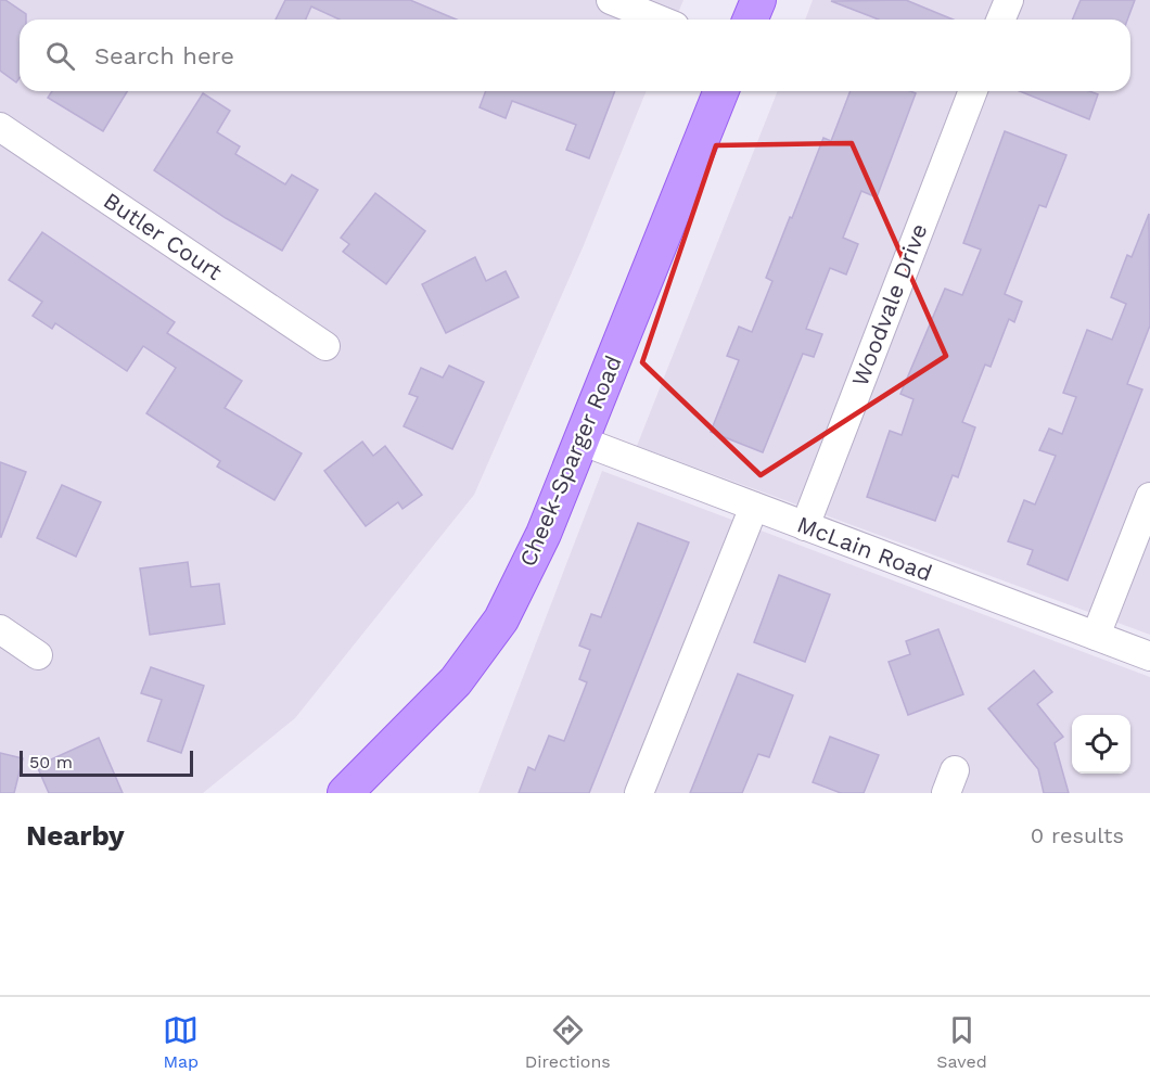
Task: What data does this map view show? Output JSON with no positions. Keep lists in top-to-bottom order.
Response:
{
  "streets": {
    "main road": ["Cheek-Sparger Road"],
    "street": ["Butler Court", "Woodvale Drive", "McLain Road"]
  },
  "crossings": [
    ["Woodvale Drive", "McLain Road"],
    ["Cheek-Sparger Road", "McLain Road"]
  ],
  "scale_bar": "50 m",
  "page": {
    "search": "Search here",
    "scale": "50 m",
    "heading": ["Nearby", "0 results"],
    "nav": ["Map", "Directions", "Saved"]
  }
}
